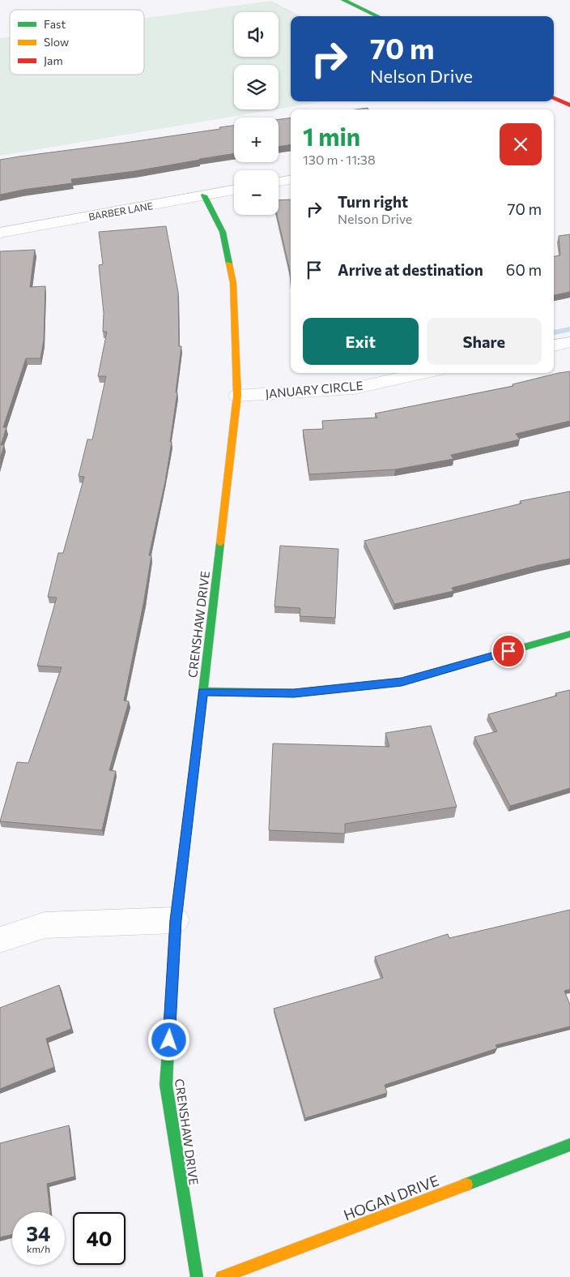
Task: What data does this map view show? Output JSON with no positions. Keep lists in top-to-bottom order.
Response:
{
  "streets": {
    "street": [
      "BARBER LANE",
      "JANUARY CIRCLE",
      "CRENSHAW DRIVE",
      "HOGAN DRIVE"
    ]
  },
  "crossings": [
    ["BARBER LANE", "CRENSHAW DRIVE"],
    ["JANUARY CIRCLE", "CRENSHAW DRIVE"]
  ],
  "legend": ["Fast", "Slow", "Jam"],
  "page": {
    "map_buttons": ["+", "−"],
    "turn": ["70 m", "Nelson Drive"],
    "heading": ["1 min", "130 m · 11:38"],
    "list": [
      {
        "name": "Turn right",
        "note": "Nelson Drive",
        "value": "70 m"
      },
      {
        "name": "Arrive at destination",
        "value": "60 m"
      }
    ],
    "buttons": ["Exit", "Share"],
    "speed": "34 km/h",
    "limit": "40"
  }
}
